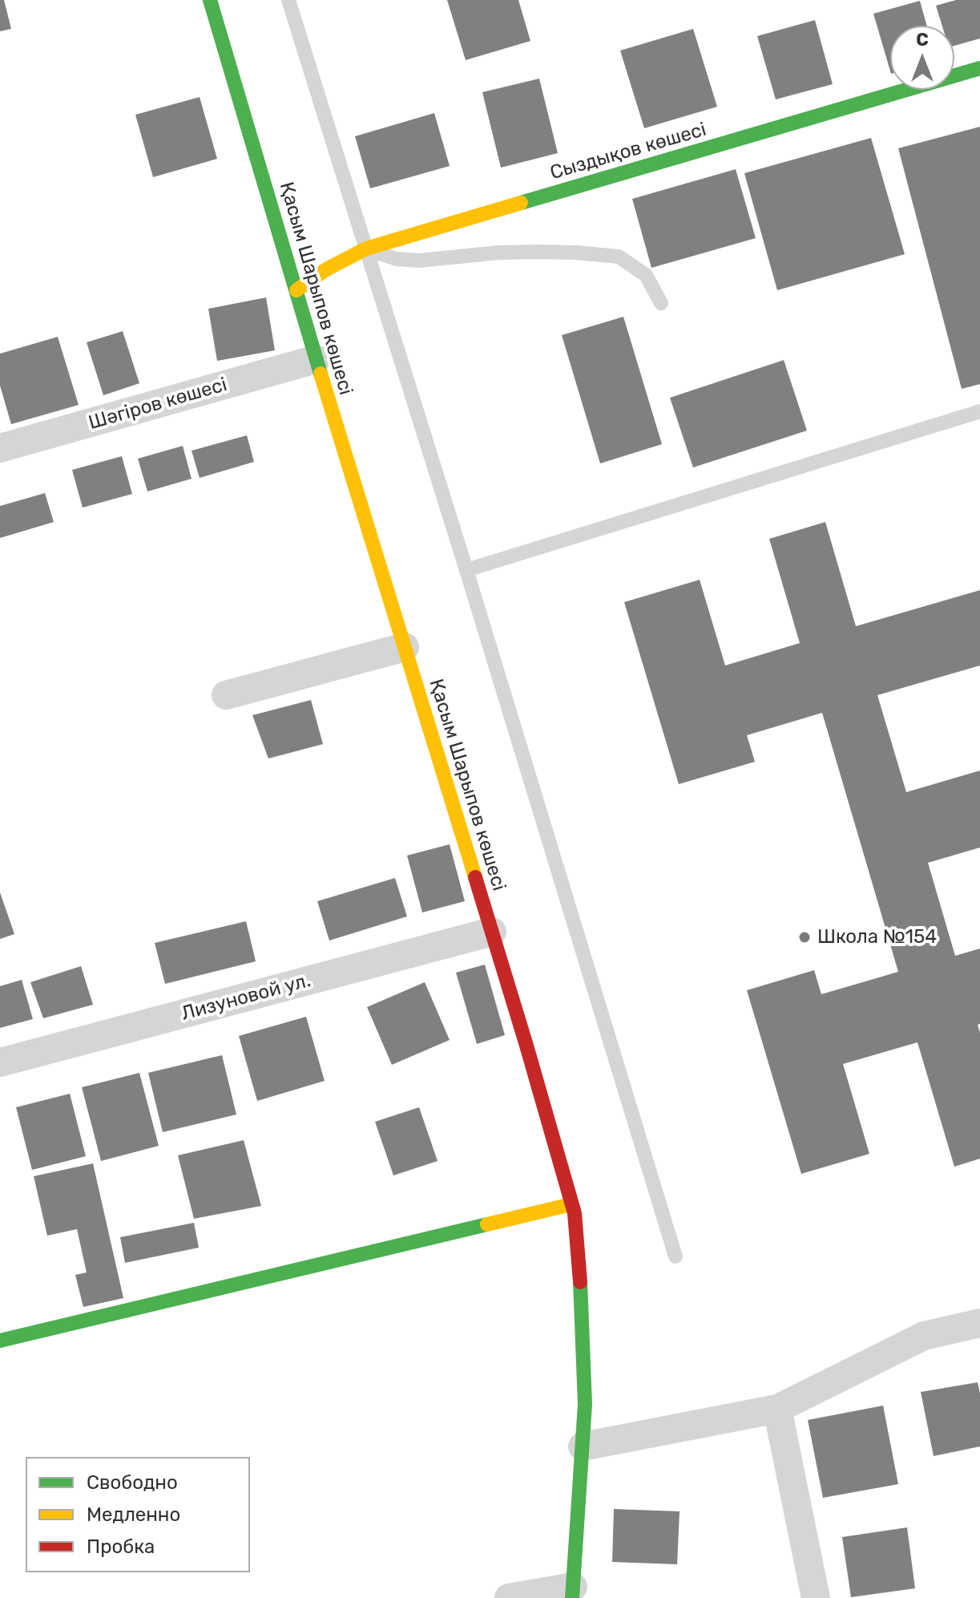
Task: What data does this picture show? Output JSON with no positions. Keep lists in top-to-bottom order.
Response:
{
  "streets": {
    "street": [
      "Сыздықов көшесі",
      "Қасым Шарыпов көшесі",
      "Шәгіров көшесі",
      "Лизуновой ул."
    ]
  },
  "crossings": [
    ["Сыздықов көшесі", "Қасым Шарыпов көшесі"],
    ["Қасым Шарыпов көшесі", "Шәгіров көшесі"],
    ["Қасым Шарыпов көшесі", "Лизуновой ул."]
  ],
  "places": ["Школа №154"],
  "legend": ["Свободно", "Медленно", "Пробка"],
  "north": "top"
}
